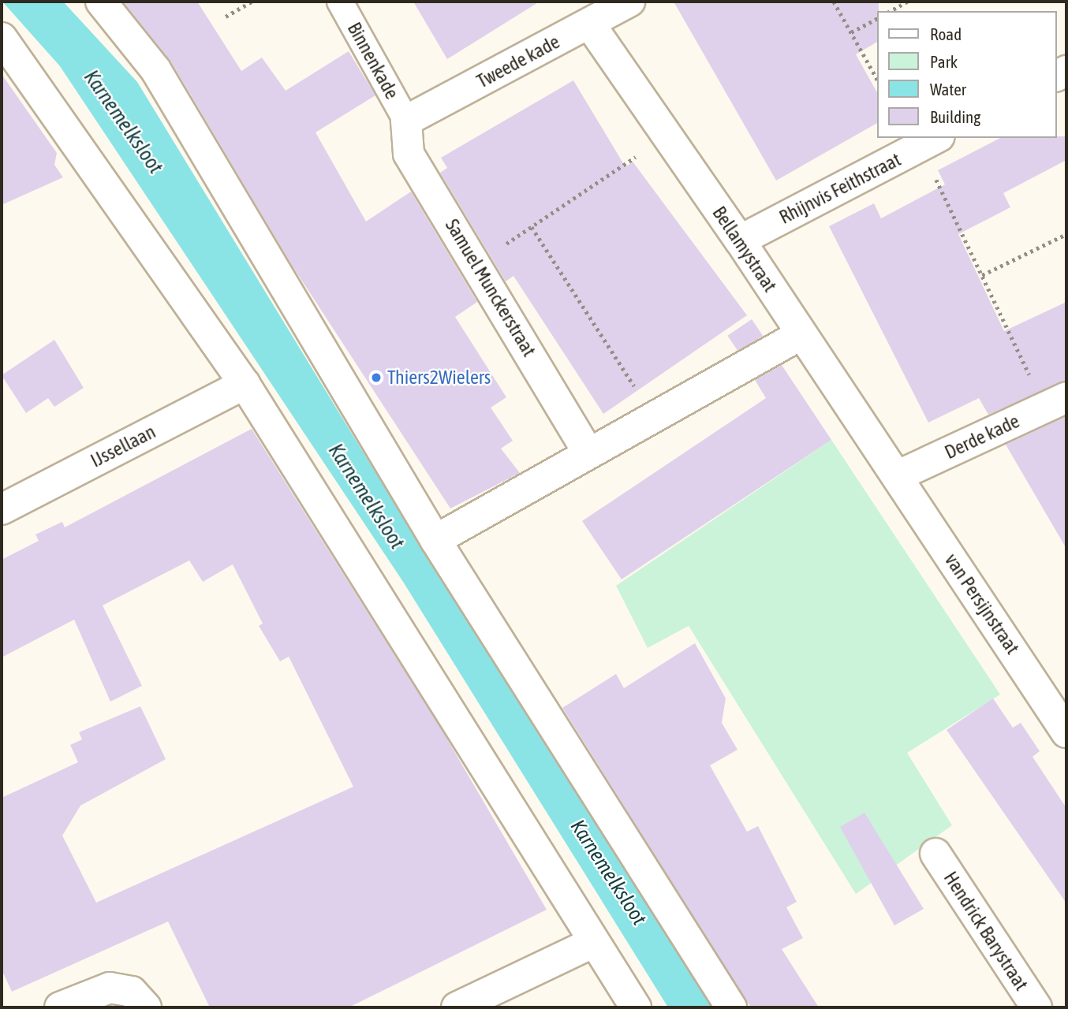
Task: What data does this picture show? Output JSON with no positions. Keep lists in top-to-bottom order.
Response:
{
  "streets": {
    "street": [
      "Tweede kade",
      "Rhijnvis Feithstraat",
      "Bellamystraat",
      "Samuel Munckerstraat",
      "Derde kade",
      "IJssellaan",
      "van Persijnstraat",
      "Hendrick Barystraat"
    ],
    "lane": ["Binnenkade"]
  },
  "crossings": [
    ["Binnenkade", "Tweede kade"],
    ["Binnenkade", "Samuel Munckerstraat"],
    ["Tweede kade", "Bellamystraat"],
    ["Tweede kade", "Samuel Munckerstraat"],
    ["Rhijnvis Feithstraat", "Bellamystraat"],
    ["Bellamystraat", "Derde kade"],
    ["Bellamystraat", "van Persijnstraat"],
    ["Derde kade", "van Persijnstraat"]
  ],
  "water": ["Karnemelksloot"],
  "places": ["Thiers2Wielers"],
  "legend": [
    "Road",
    "Park",
    "Water",
    "Building"
  ]
}
